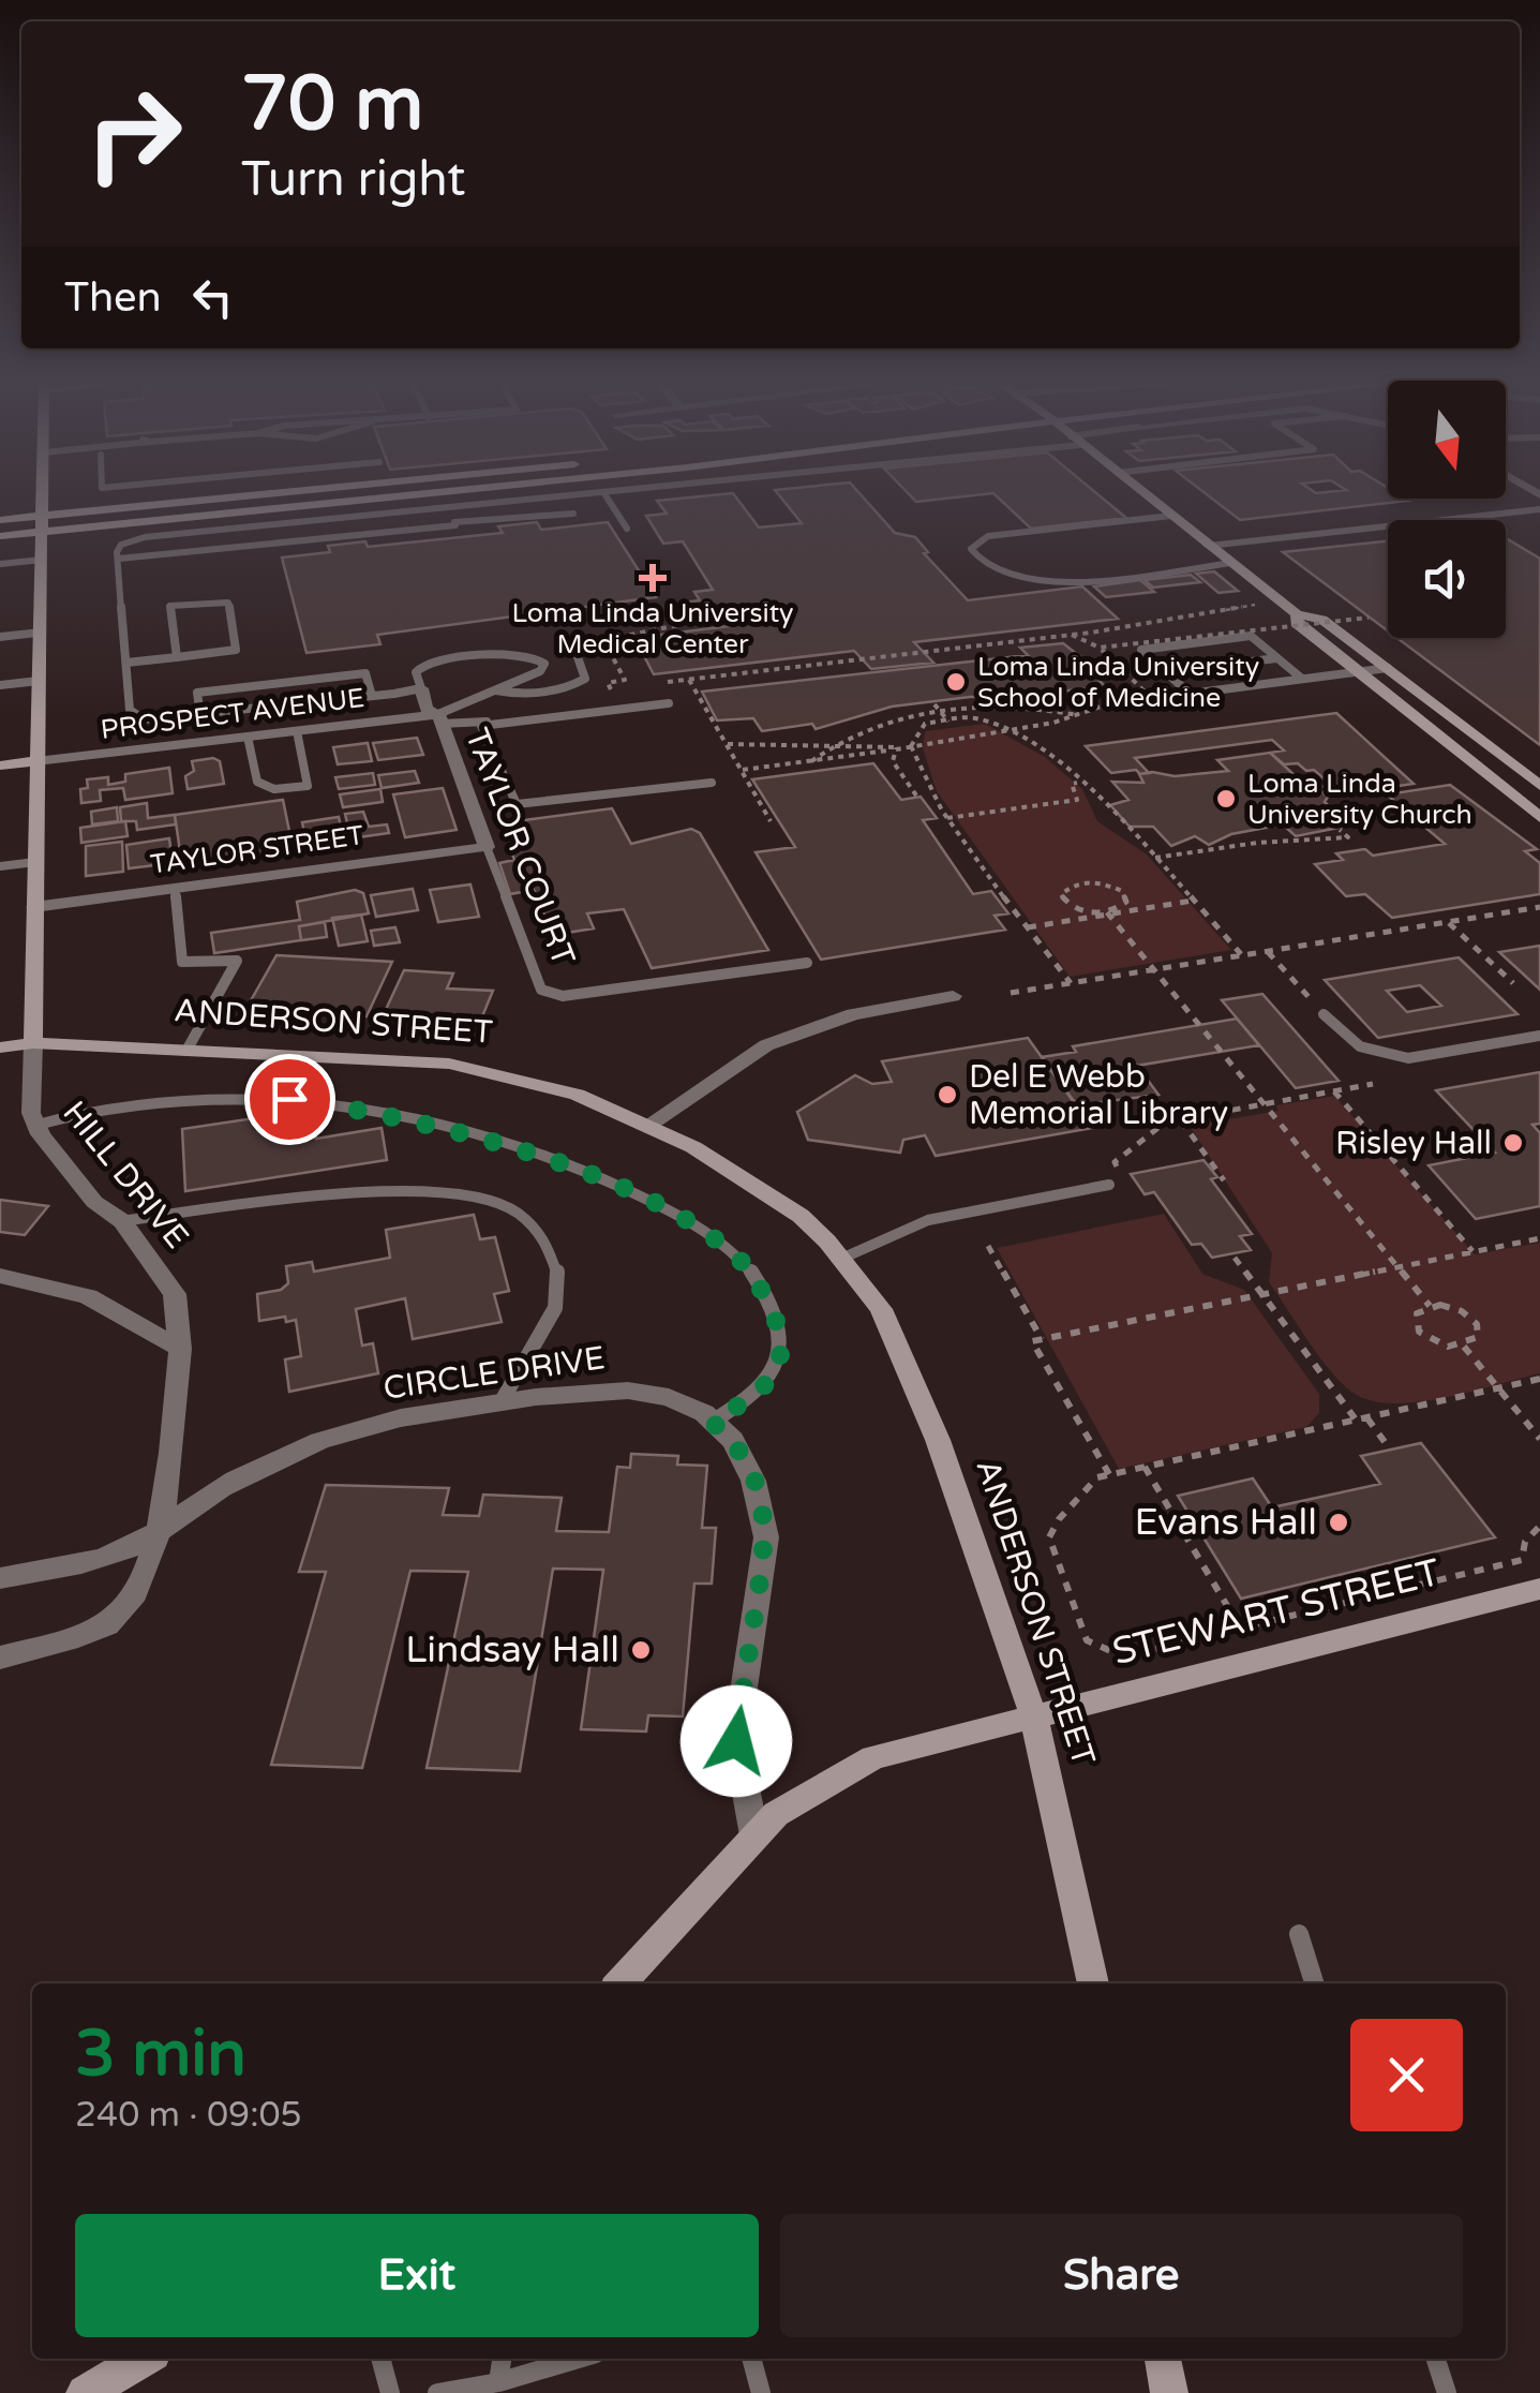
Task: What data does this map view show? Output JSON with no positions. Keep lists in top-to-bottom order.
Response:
{
  "streets": {
    "main road": ["PROSPECT AVENUE", "ANDERSON STREET", "STEWART STREET"],
    "street": [
      "TAYLOR COURT",
      "TAYLOR STREET",
      "HILL DRIVE",
      "CIRCLE DRIVE"
    ]
  },
  "crossings": [
    ["PROSPECT AVENUE", "TAYLOR COURT"],
    ["TAYLOR COURT", "TAYLOR STREET"],
    ["ANDERSON STREET", "HILL DRIVE"],
    ["ANDERSON STREET", "STEWART STREET"],
    ["CIRCLE DRIVE", "STEWART STREET"]
  ],
  "places": {
    "health": ["Loma Linda University Medical Center"],
    "other": [
      "Loma Linda University School of Medicine",
      "Loma Linda University Church",
      "Del E Webb Memorial Library",
      "Risley Hall",
      "Evans Hall",
      "Lindsay Hall"
    ]
  },
  "north": "bottom",
  "page": {
    "turn": ["70 m", "Turn right"],
    "then": "Then",
    "heading": ["3 min", "240 m · 09:05"],
    "buttons": ["Exit", "Share"]
  }
}
